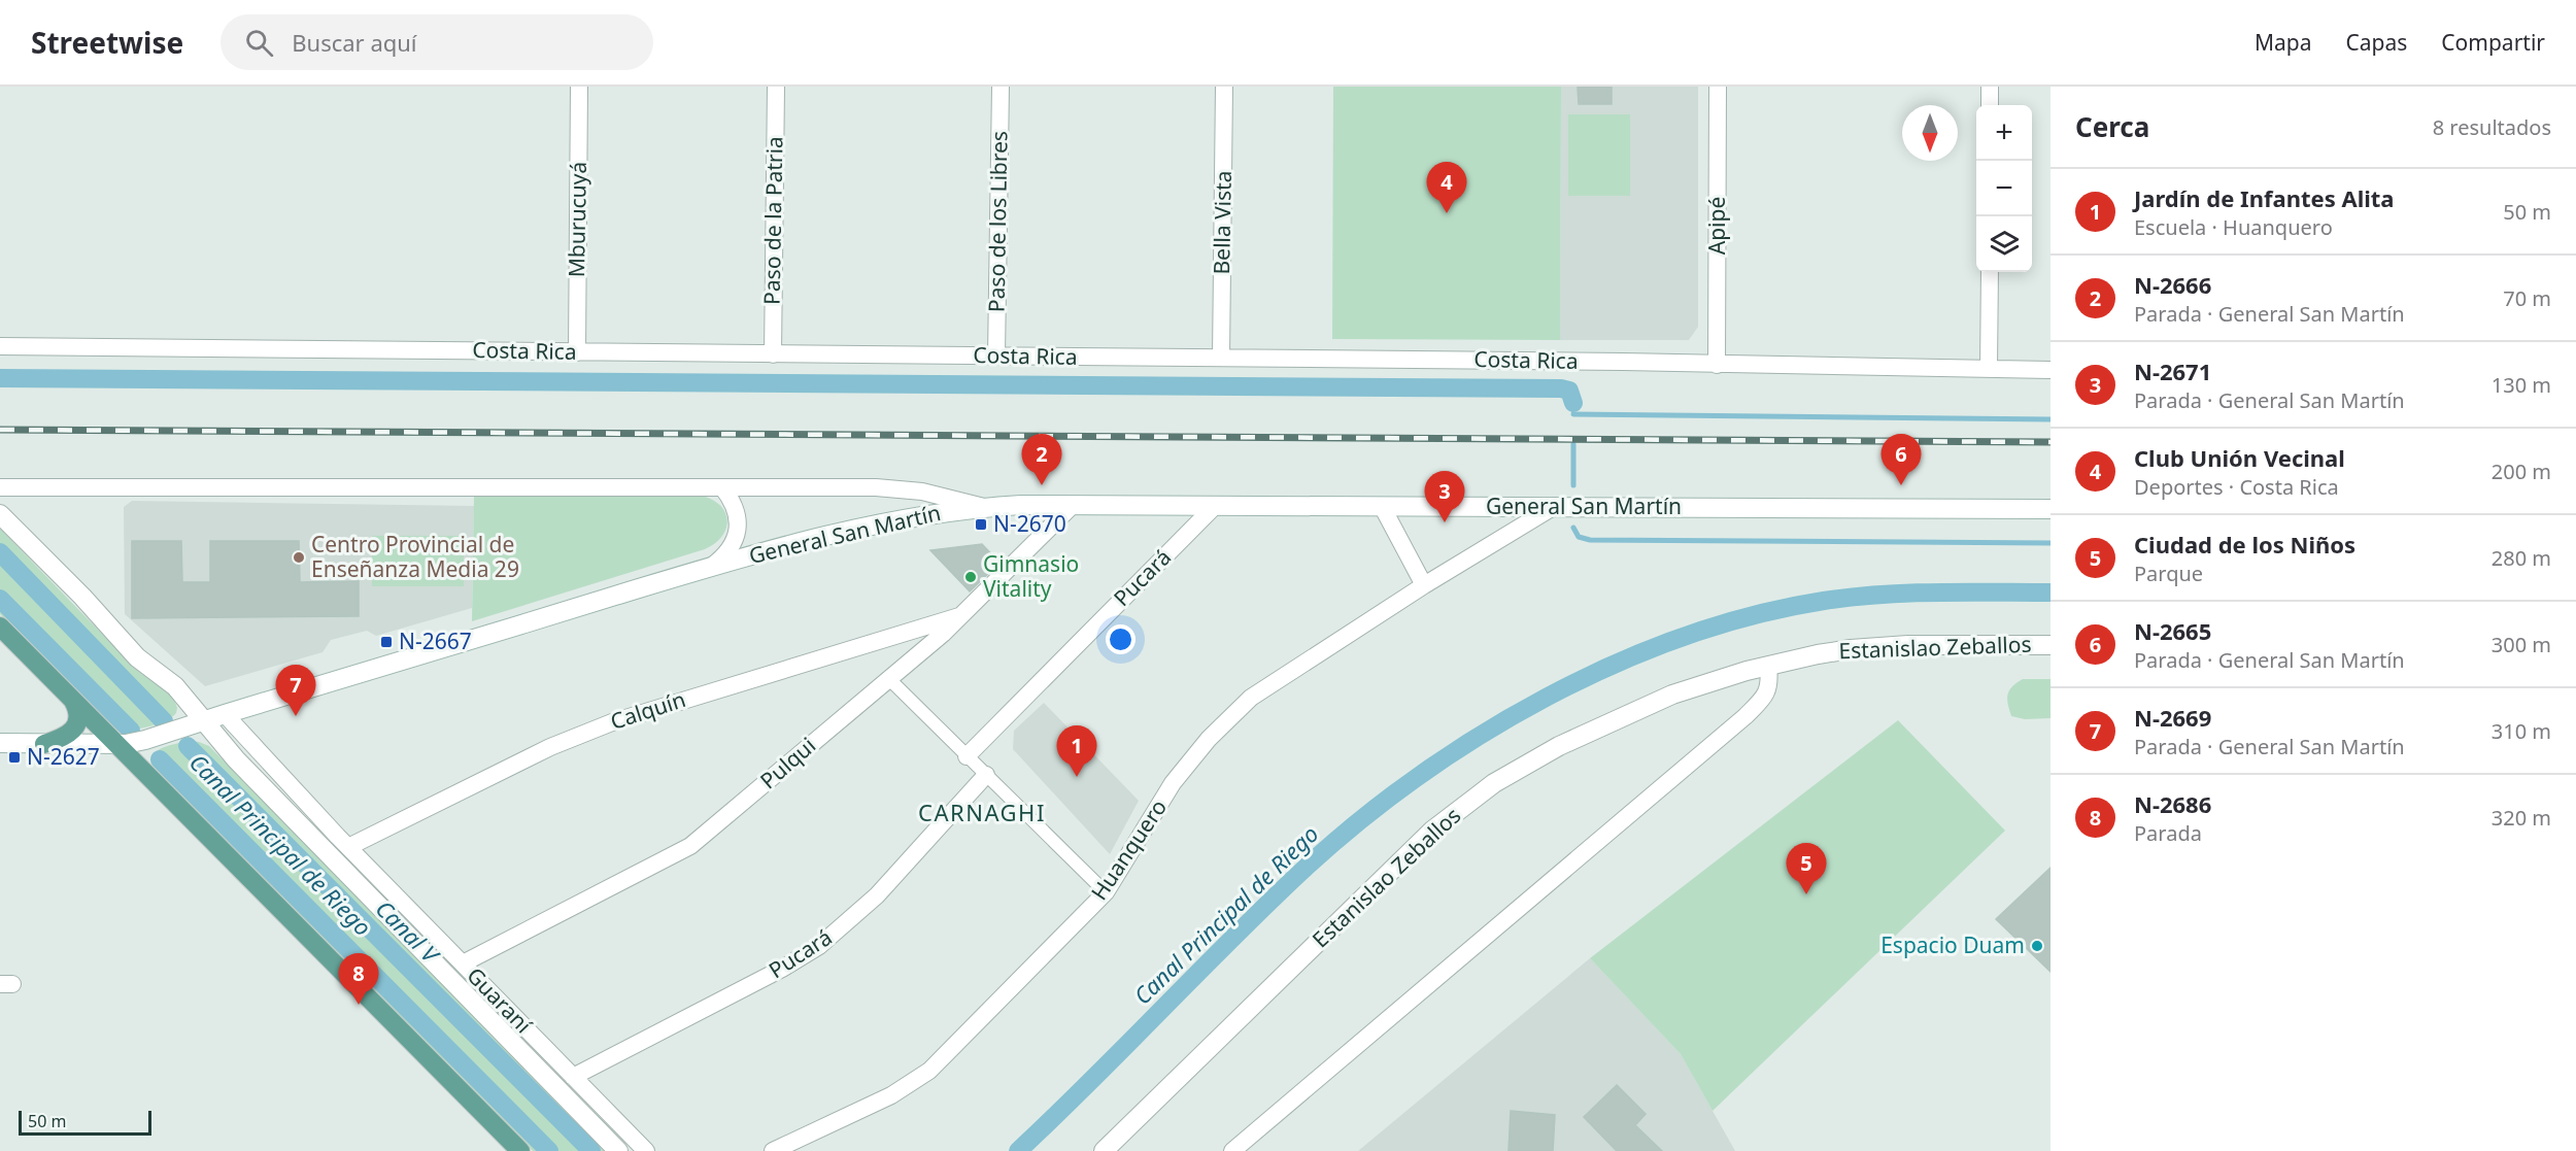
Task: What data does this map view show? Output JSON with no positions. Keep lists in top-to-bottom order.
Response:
{
  "streets": {
    "main road": ["General San Martín", "Estanislao Zeballos"],
    "street": [
      "Mburucuyá",
      "Paso de la Patria",
      "Paso de los Libres",
      "Bella Vista",
      "Apipé",
      "Costa Rica",
      "Pucará",
      "Calquín",
      "Pulqui",
      "Huanquero",
      "Guaraní"
    ]
  },
  "crossings": [
    ["Mburucuyá", "Costa Rica"],
    ["Paso de la Patria", "Costa Rica"],
    ["Paso de los Libres", "Costa Rica"],
    ["Bella Vista", "Costa Rica"],
    ["Apipé", "Costa Rica"],
    ["General San Martín", "Pucará"],
    ["General San Martín", "Pulqui"],
    ["General San Martín", "Huanquero"],
    ["General San Martín", "Guaraní"],
    ["Pucará", "Guaraní"],
    ["Calquín", "Pulqui"],
    ["Calquín", "Guaraní"],
    ["Pulqui", "Guaraní"]
  ],
  "districts": ["CARNAGHI"],
  "water": ["Canal Principal de Riego", "Canal V"],
  "places": {
    "transit": ["N-2670", "N-2667", "N-2627"],
    "other": ["Centro Provincial de Enseñanza Media 29", "Gimnasio Vitality", "Espacio Duam"]
  },
  "scale_bar": "50 m",
  "north": "bottom",
  "page": {
    "header": "Streetwise",
    "search": "Buscar aquí",
    "nav": ["Mapa", "Capas", "Compartir"],
    "heading": ["Cerca", "8 resultados"],
    "map_buttons": ["+", "−"],
    "pins": [
      "4",
      "2",
      "6",
      "3",
      "7",
      "1",
      "5",
      "8"
    ],
    "list": [
      {
        "mark": "1",
        "name": "Jardín de Infantes Alita",
        "note": "Escuela · Huanquero",
        "value": "50 m"
      },
      {
        "mark": "2",
        "name": "N-2666",
        "note": "Parada · General San Martín",
        "value": "70 m"
      },
      {
        "mark": "3",
        "name": "N-2671",
        "note": "Parada · General San Martín",
        "value": "130 m"
      },
      {
        "mark": "4",
        "name": "Club Unión Vecinal",
        "note": "Deportes · Costa Rica",
        "value": "200 m"
      },
      {
        "mark": "5",
        "name": "Ciudad de los Niños",
        "note": "Parque",
        "value": "280 m"
      },
      {
        "mark": "6",
        "name": "N-2665",
        "note": "Parada · General San Martín",
        "value": "300 m"
      },
      {
        "mark": "7",
        "name": "N-2669",
        "note": "Parada · General San Martín",
        "value": "310 m"
      },
      {
        "mark": "8",
        "name": "N-2686",
        "note": "Parada",
        "value": "320 m"
      }
    ],
    "scale": "50 m"
  }
}
